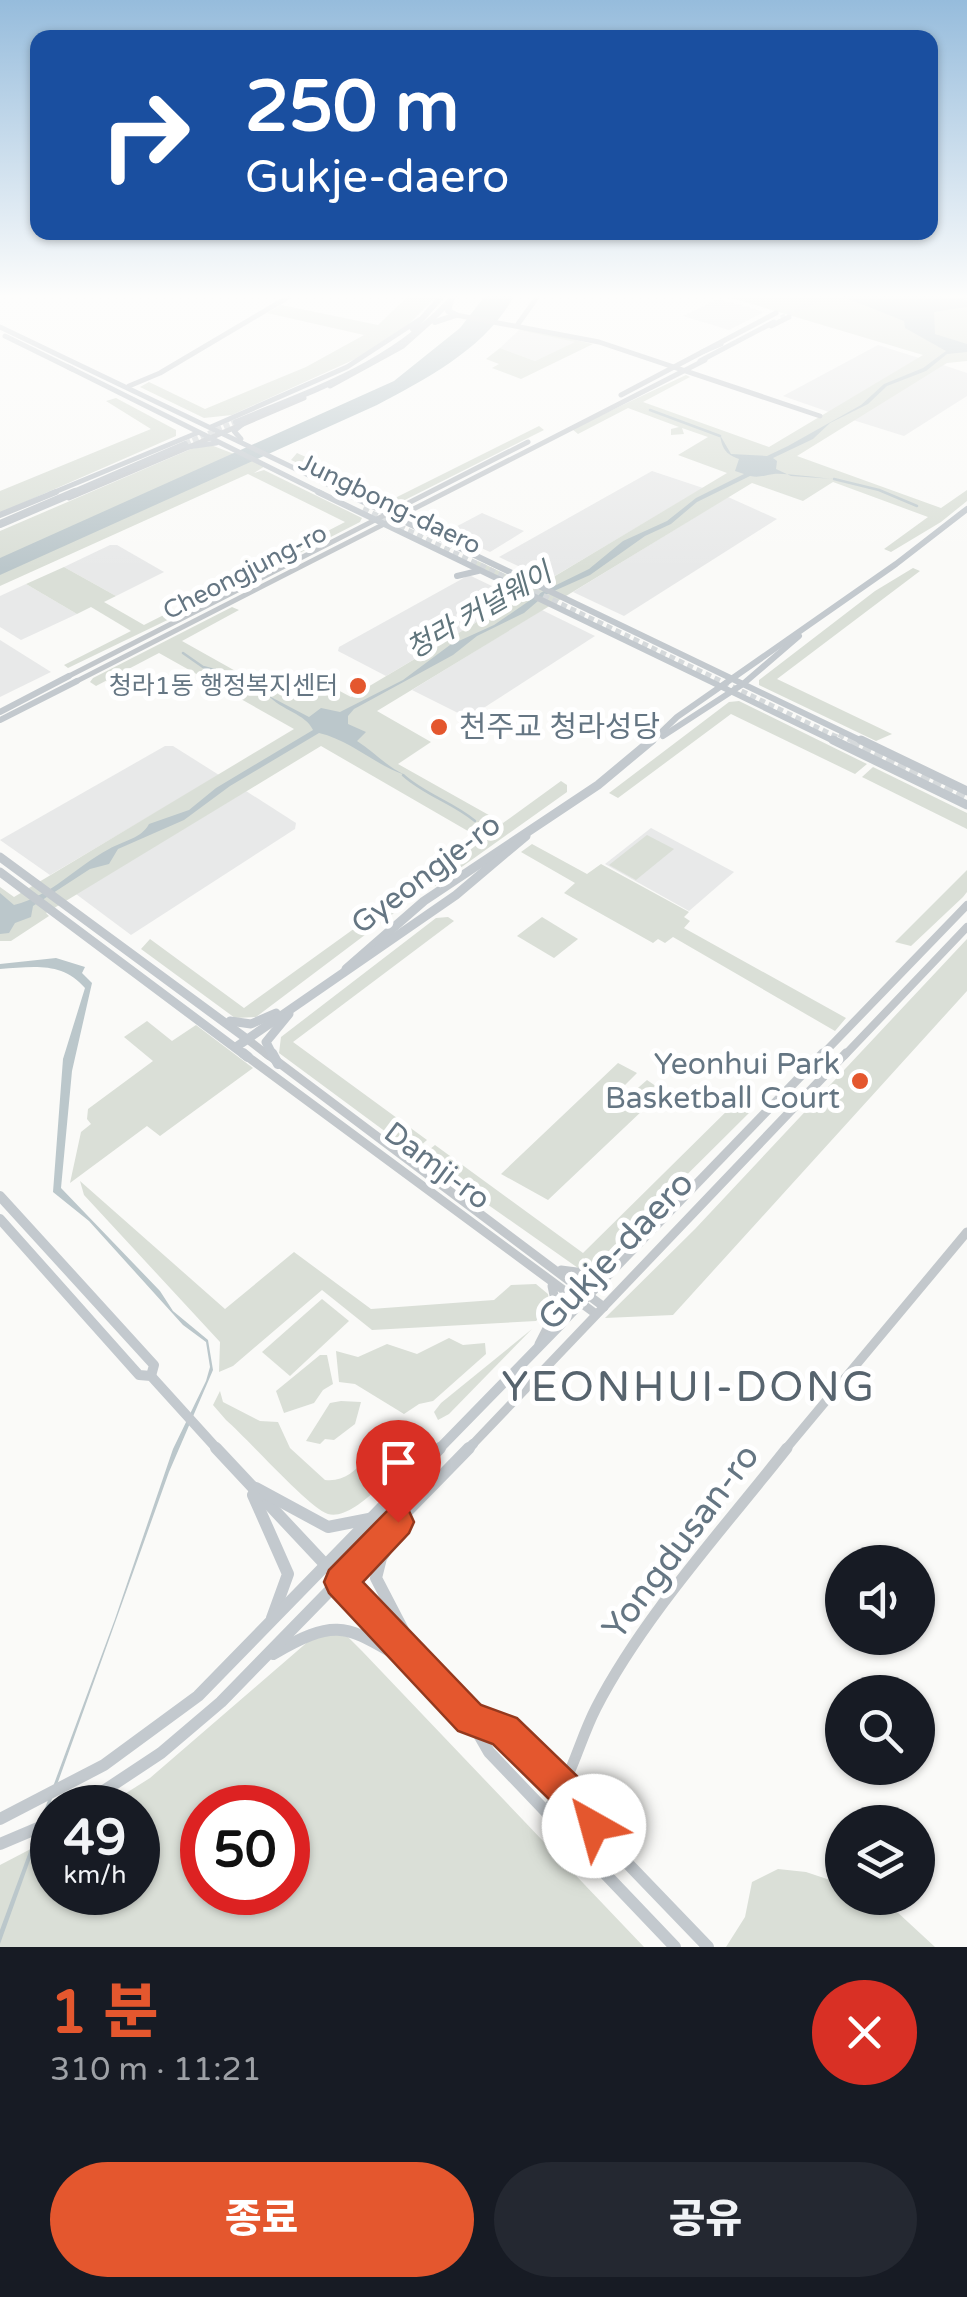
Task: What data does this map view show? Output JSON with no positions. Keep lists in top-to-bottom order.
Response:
{
  "streets": {
    "main road": [
      "Jungbong-daero",
      "Cheongjung-ro",
      "Gyeongje-ro",
      "Gukje-daero"
    ],
    "street": ["Damji-ro", "Yongdusan-ro"]
  },
  "crossings": [
    ["Jungbong-daero", "Cheongjung-ro"],
    ["Jungbong-daero", "Gyeongje-ro"],
    ["Damji-ro", "Gukje-daero"]
  ],
  "districts": ["YEONHUI-DONG"],
  "water": ["청라 커널웨이"],
  "places": ["청라1동 행정복지센터", "천주교 청라성당", "Yeonhui Park Basketball Court"],
  "page": {
    "turn": ["250 m", "Gukje-daero"],
    "speed": "49 km/h",
    "limit": "50",
    "heading": ["1 분", "310 m · 11:21"],
    "buttons": ["종료", "공유"]
  }
}
